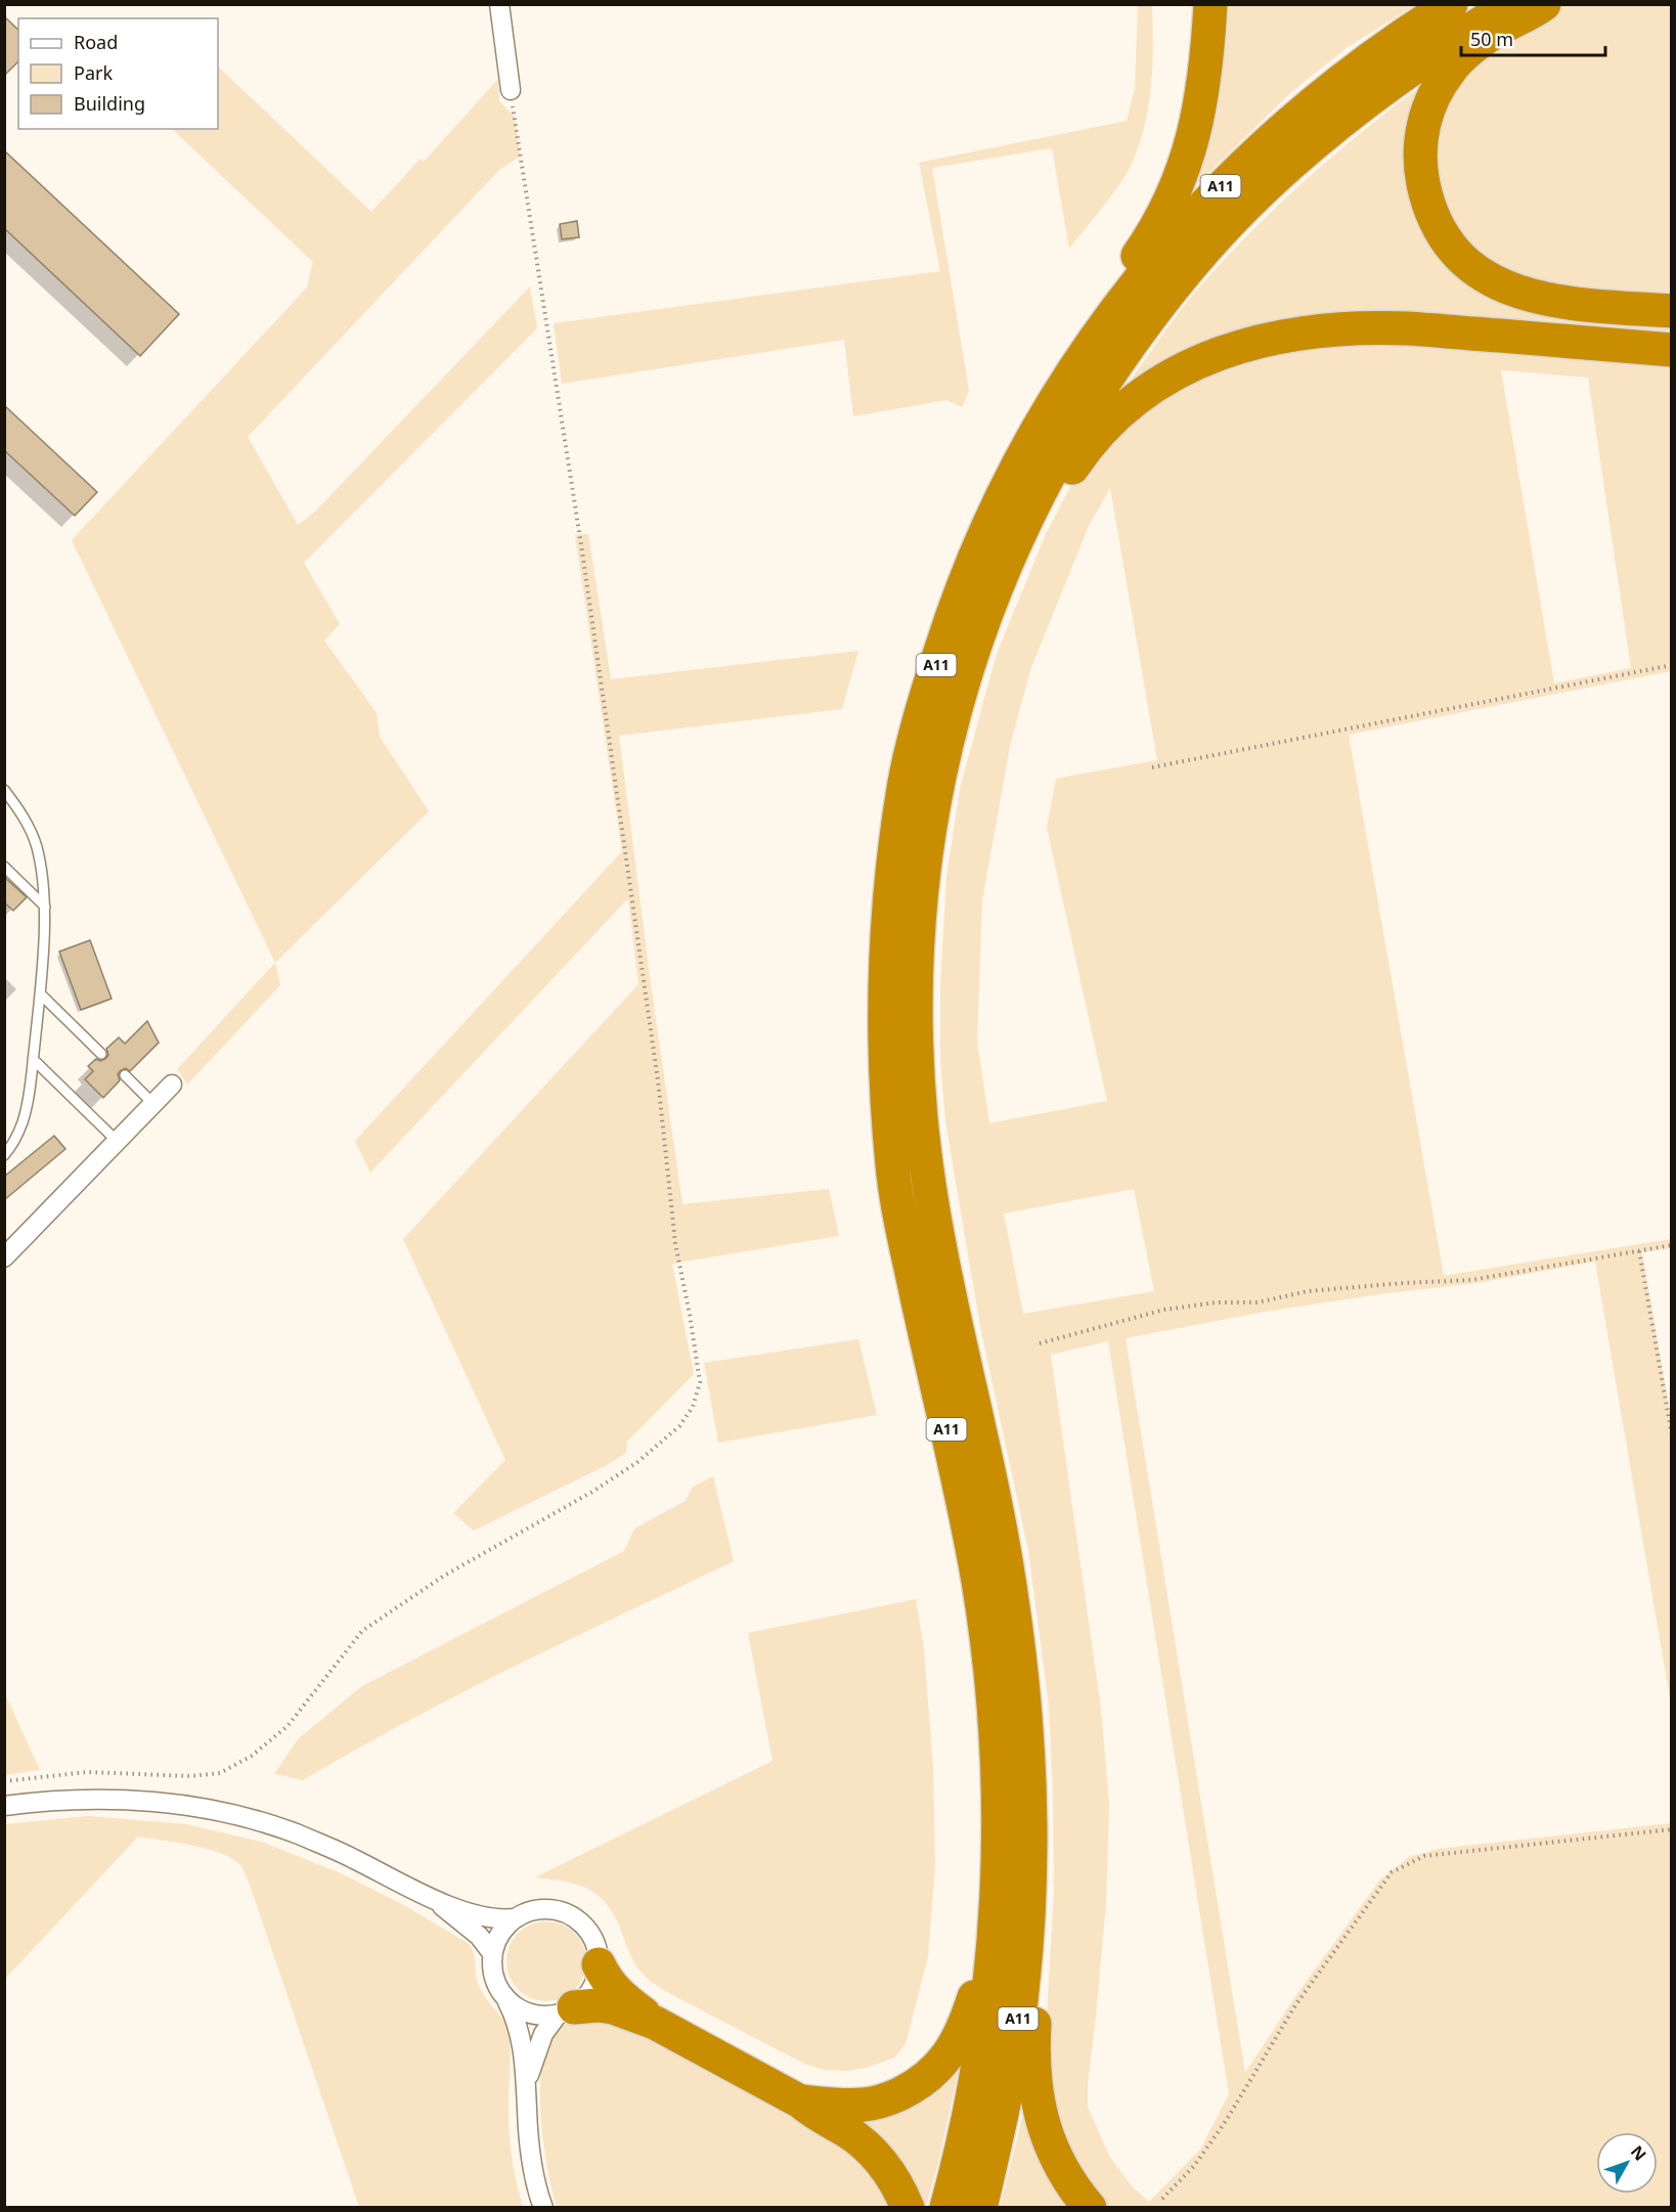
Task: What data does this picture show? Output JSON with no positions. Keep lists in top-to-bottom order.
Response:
{
  "streets": {
    "highway": ["A11"]
  },
  "legend": ["Road", "Park", "Building"],
  "scale_bar": "50 m",
  "north": "top right"
}
